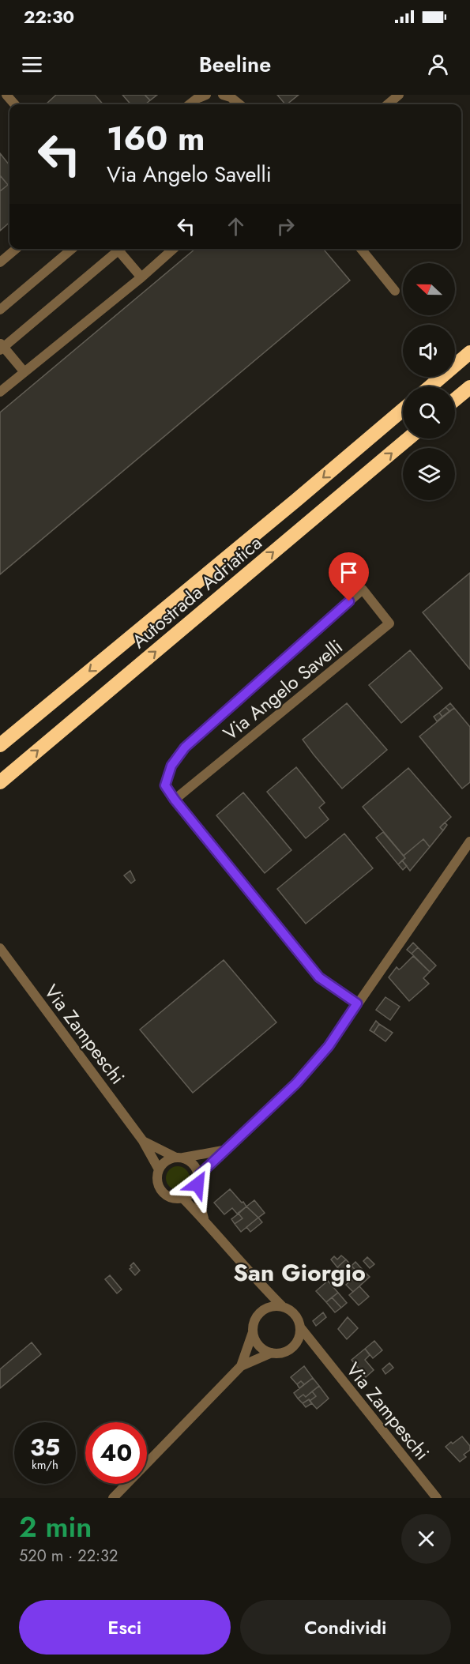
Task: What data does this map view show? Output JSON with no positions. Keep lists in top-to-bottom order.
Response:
{
  "streets": {
    "highway": ["Autostrada Adriatica"],
    "street": ["Via Angelo Savelli", "Via Zampeschi"]
  },
  "districts": ["San Giorgio"],
  "north": "left",
  "page": {
    "status": "22:30",
    "header": "Beeline",
    "turn": ["160 m", "Via Angelo Savelli"],
    "speed": "35 km/h",
    "limit": "40",
    "heading": ["2 min", "520 m · 22:32"],
    "buttons": ["Esci", "Condividi"]
  }
}
